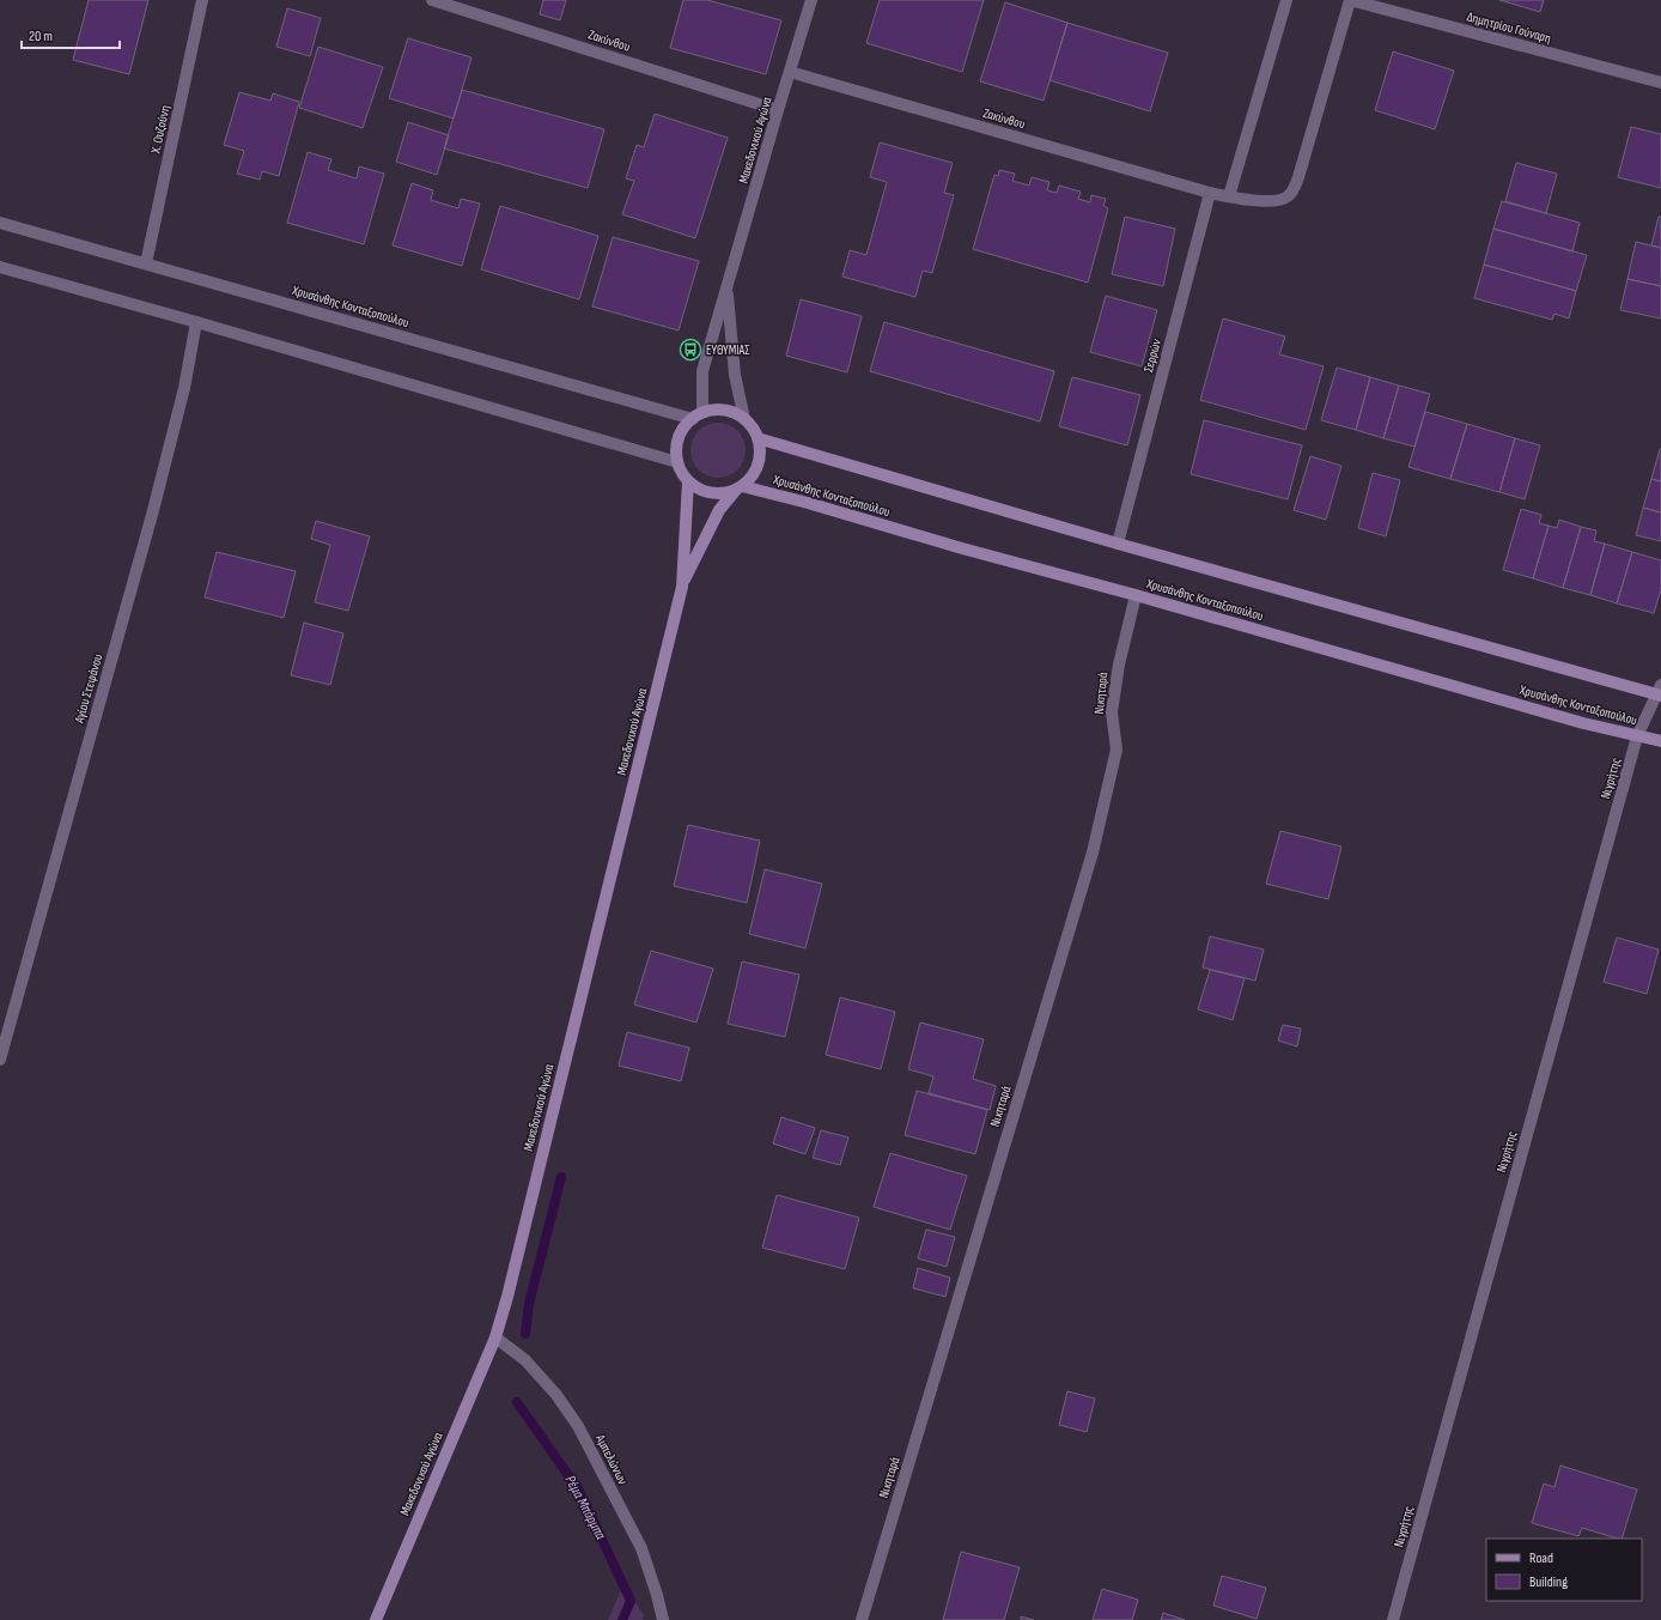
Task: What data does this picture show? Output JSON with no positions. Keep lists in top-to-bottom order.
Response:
{
  "streets": {
    "main road": ["Μακεδονικού Αγώνα", "Χρυσάνθης Κονταξοπούλου"],
    "street": [
      "Δημητρίου Γούναρη",
      "Ζακύνθου",
      "Χ. Ουζούνη",
      "Σερρών",
      "Αγίου Στεφάνου",
      "Νικηταρά",
      "Νιγρήτης",
      "Αμπελώνων"
    ]
  },
  "crossings": [
    ["Ζακύνθου", "Μακεδονικού Αγώνα"],
    ["Ζακύνθου", "Σερρών"],
    ["Χ. Ουζούνη", "Χρυσάνθης Κονταξοπούλου"],
    ["Μακεδονικού Αγώνα", "Χρυσάνθης Κονταξοπούλου"],
    ["Μακεδονικού Αγώνα", "Αμπελώνων"],
    ["Χρυσάνθης Κονταξοπούλου", "Νικηταρά"],
    ["Χρυσάνθης Κονταξοπούλου", "Νιγρήτης"]
  ],
  "water": ["Ρέμα Μπάρμπα"],
  "places": {
    "bus stop": ["ΕΥΘΥΜΙΑΣ"]
  },
  "legend": ["Road", "Building"],
  "scale_bar": "20 m"
}
